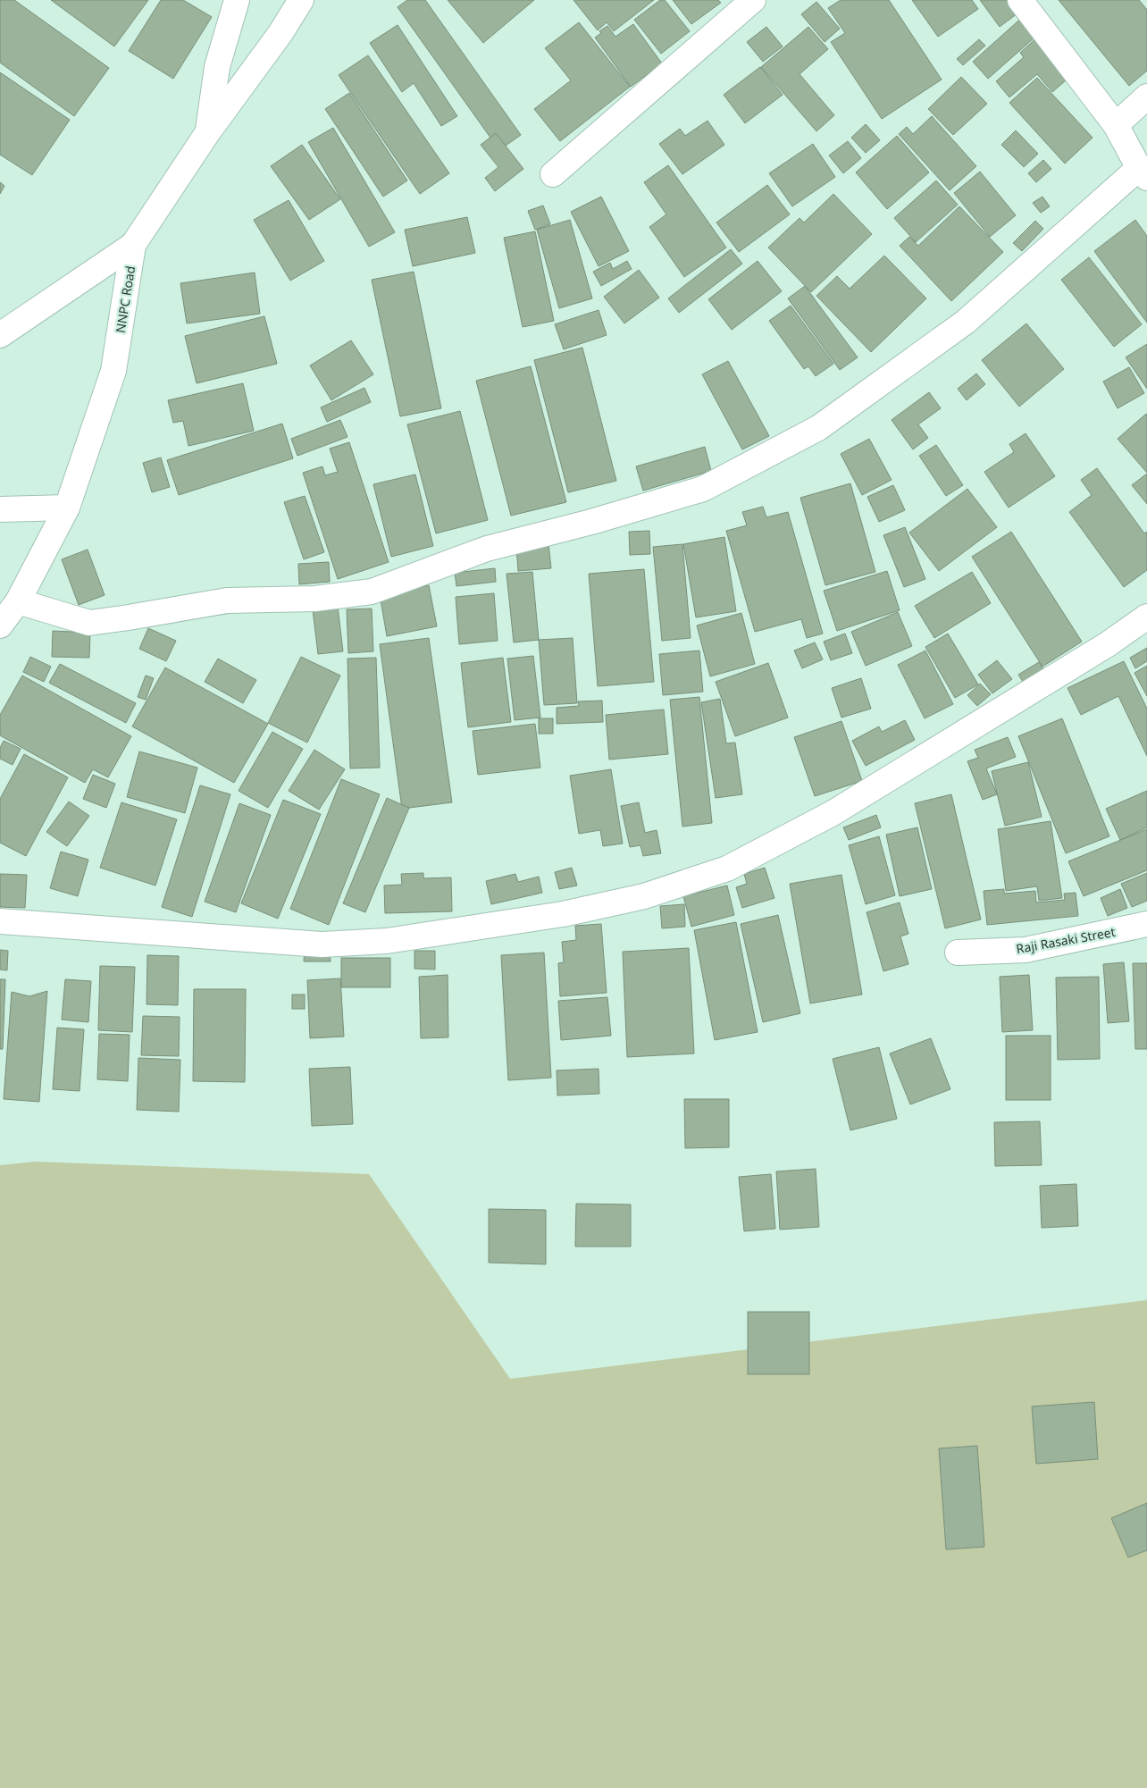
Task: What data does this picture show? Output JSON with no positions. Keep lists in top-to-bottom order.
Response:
{
  "streets": {
    "street": ["NNPC Road", "Raji Rasaki Street"]
  }
}
